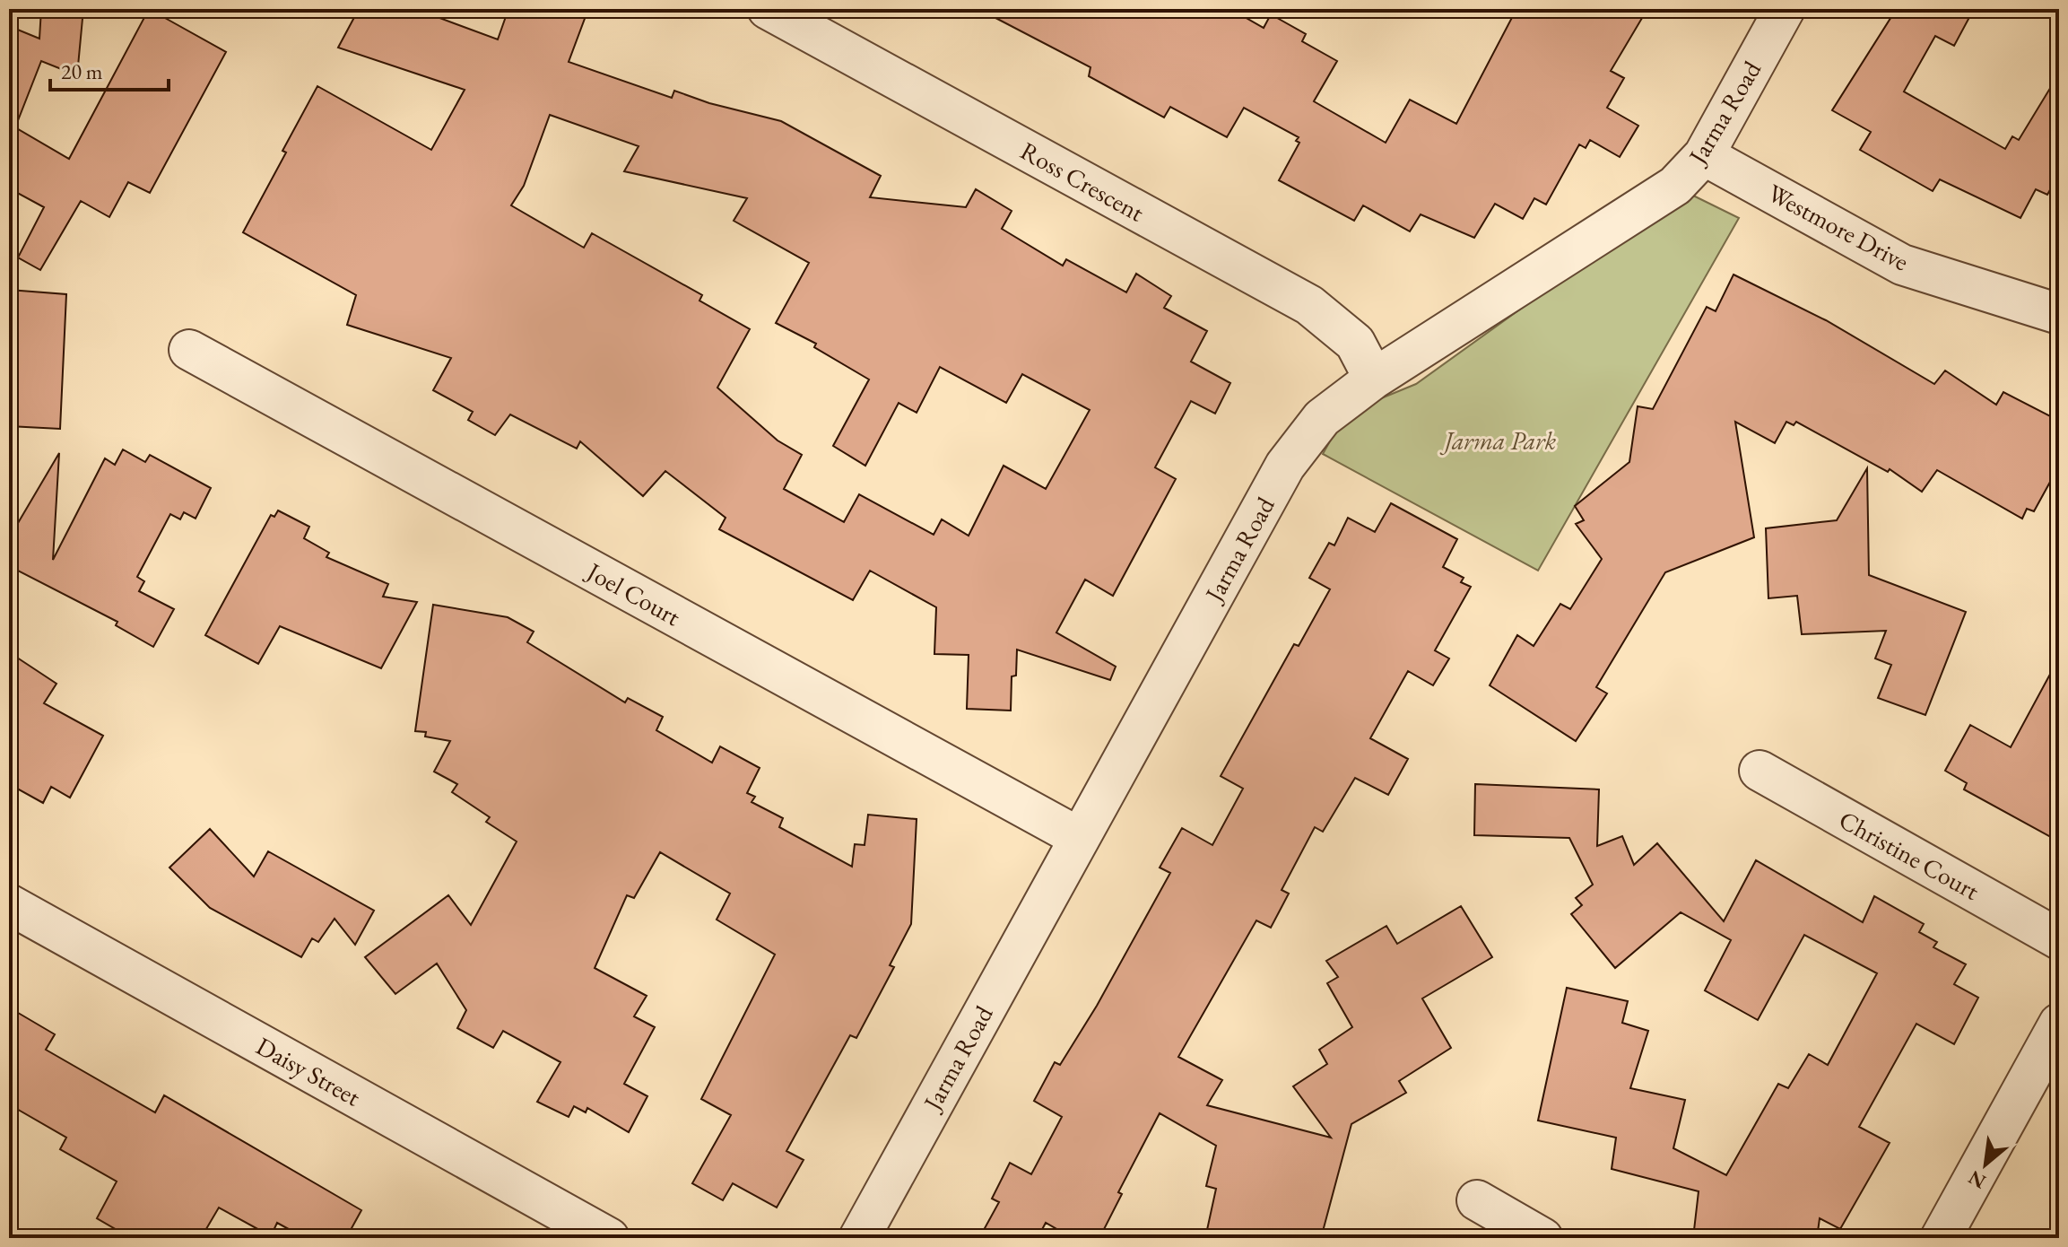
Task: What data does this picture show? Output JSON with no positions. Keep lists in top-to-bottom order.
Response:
{
  "streets": {
    "street": [
      "Jarma Road",
      "Ross Crescent",
      "Westmore Drive",
      "Joel Court",
      "Christine Court",
      "Daisy Street"
    ]
  },
  "crossings": [
    ["Jarma Road", "Ross Crescent"],
    ["Jarma Road", "Westmore Drive"],
    ["Jarma Road", "Joel Court"]
  ],
  "parks": ["Jarma Park"],
  "scale_bar": "20 m",
  "north": "bottom left"
}
